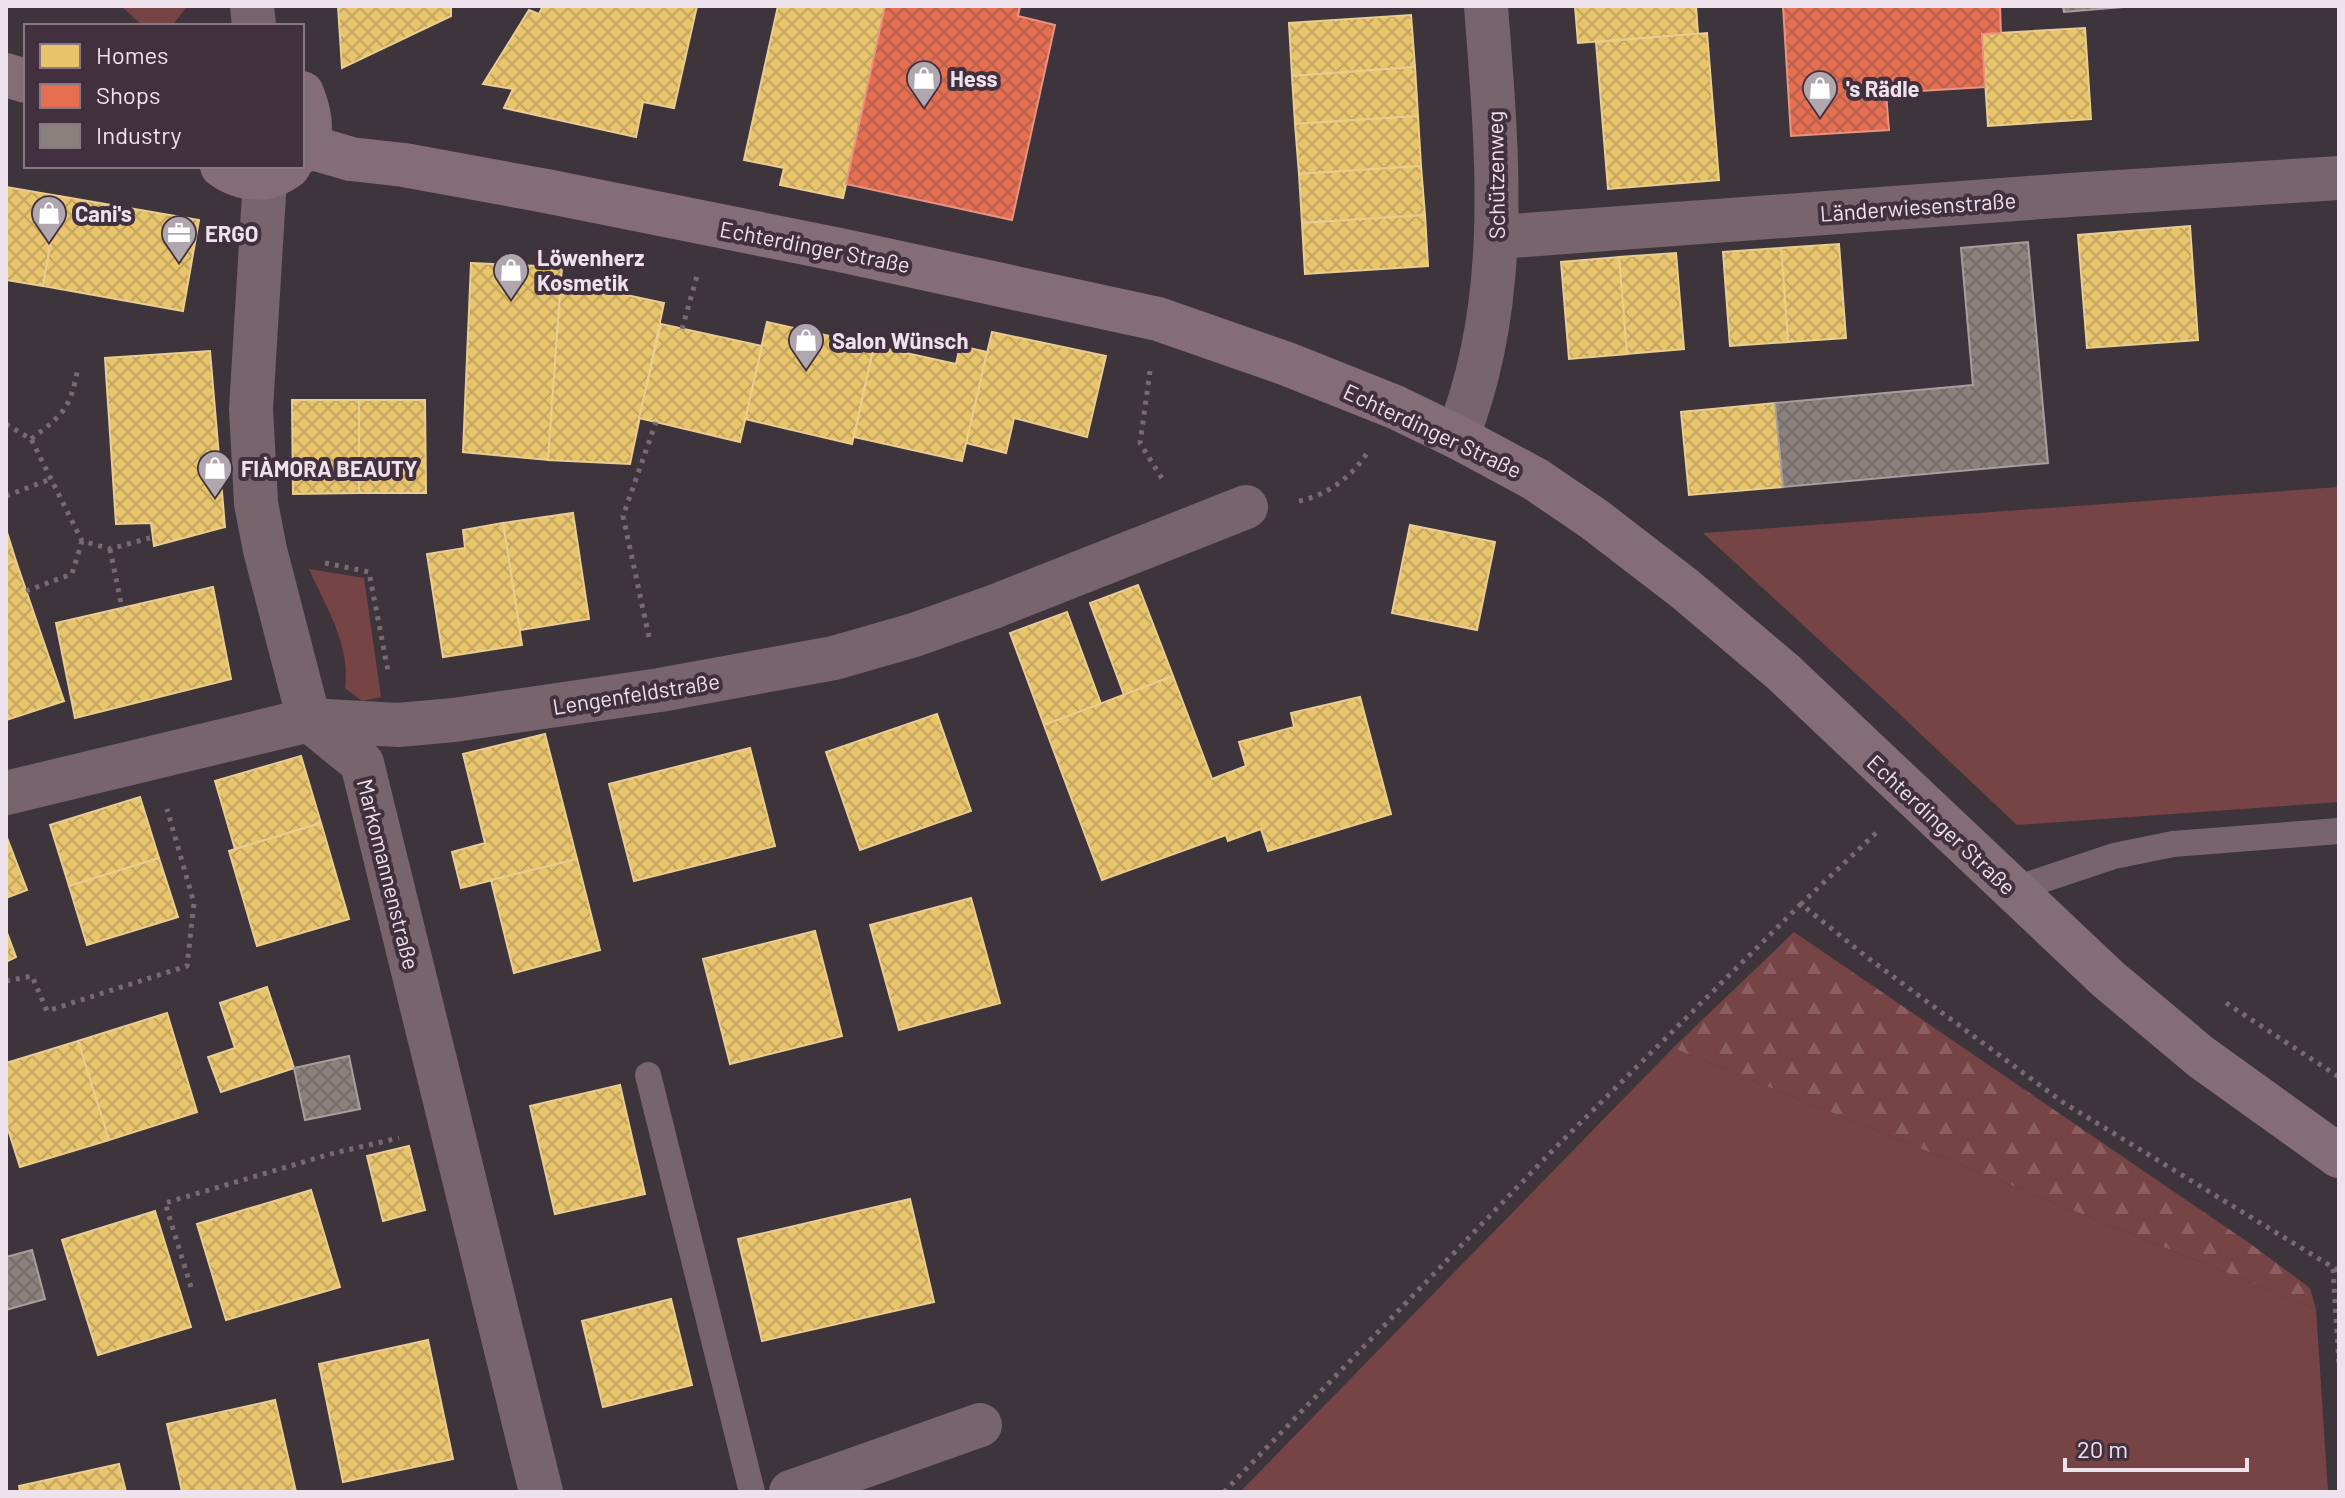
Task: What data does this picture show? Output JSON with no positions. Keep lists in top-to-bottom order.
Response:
{
  "streets": {
    "main road": ["Echterdinger Straße"],
    "street": [
      "Schützenweg",
      "Länderwiesenstraße",
      "Lengenfeldstraße",
      "Markomannenstraße"
    ]
  },
  "crossings": [
    ["Schützenweg", "Länderwiesenstraße"],
    ["Schützenweg", "Echterdinger Straße"],
    ["Lengenfeldstraße", "Markomannenstraße"]
  ],
  "places": {
    "shop": [
      "Hess",
      "'s Rädle",
      "Cani's",
      "Löwenherz Kosmetik",
      "Salon Wünsch",
      "FIÀMORA BEAUTY"
    ],
    "office": ["ERGO"]
  },
  "legend": ["Homes", "Shops", "Industry"],
  "scale_bar": "20 m"
}
